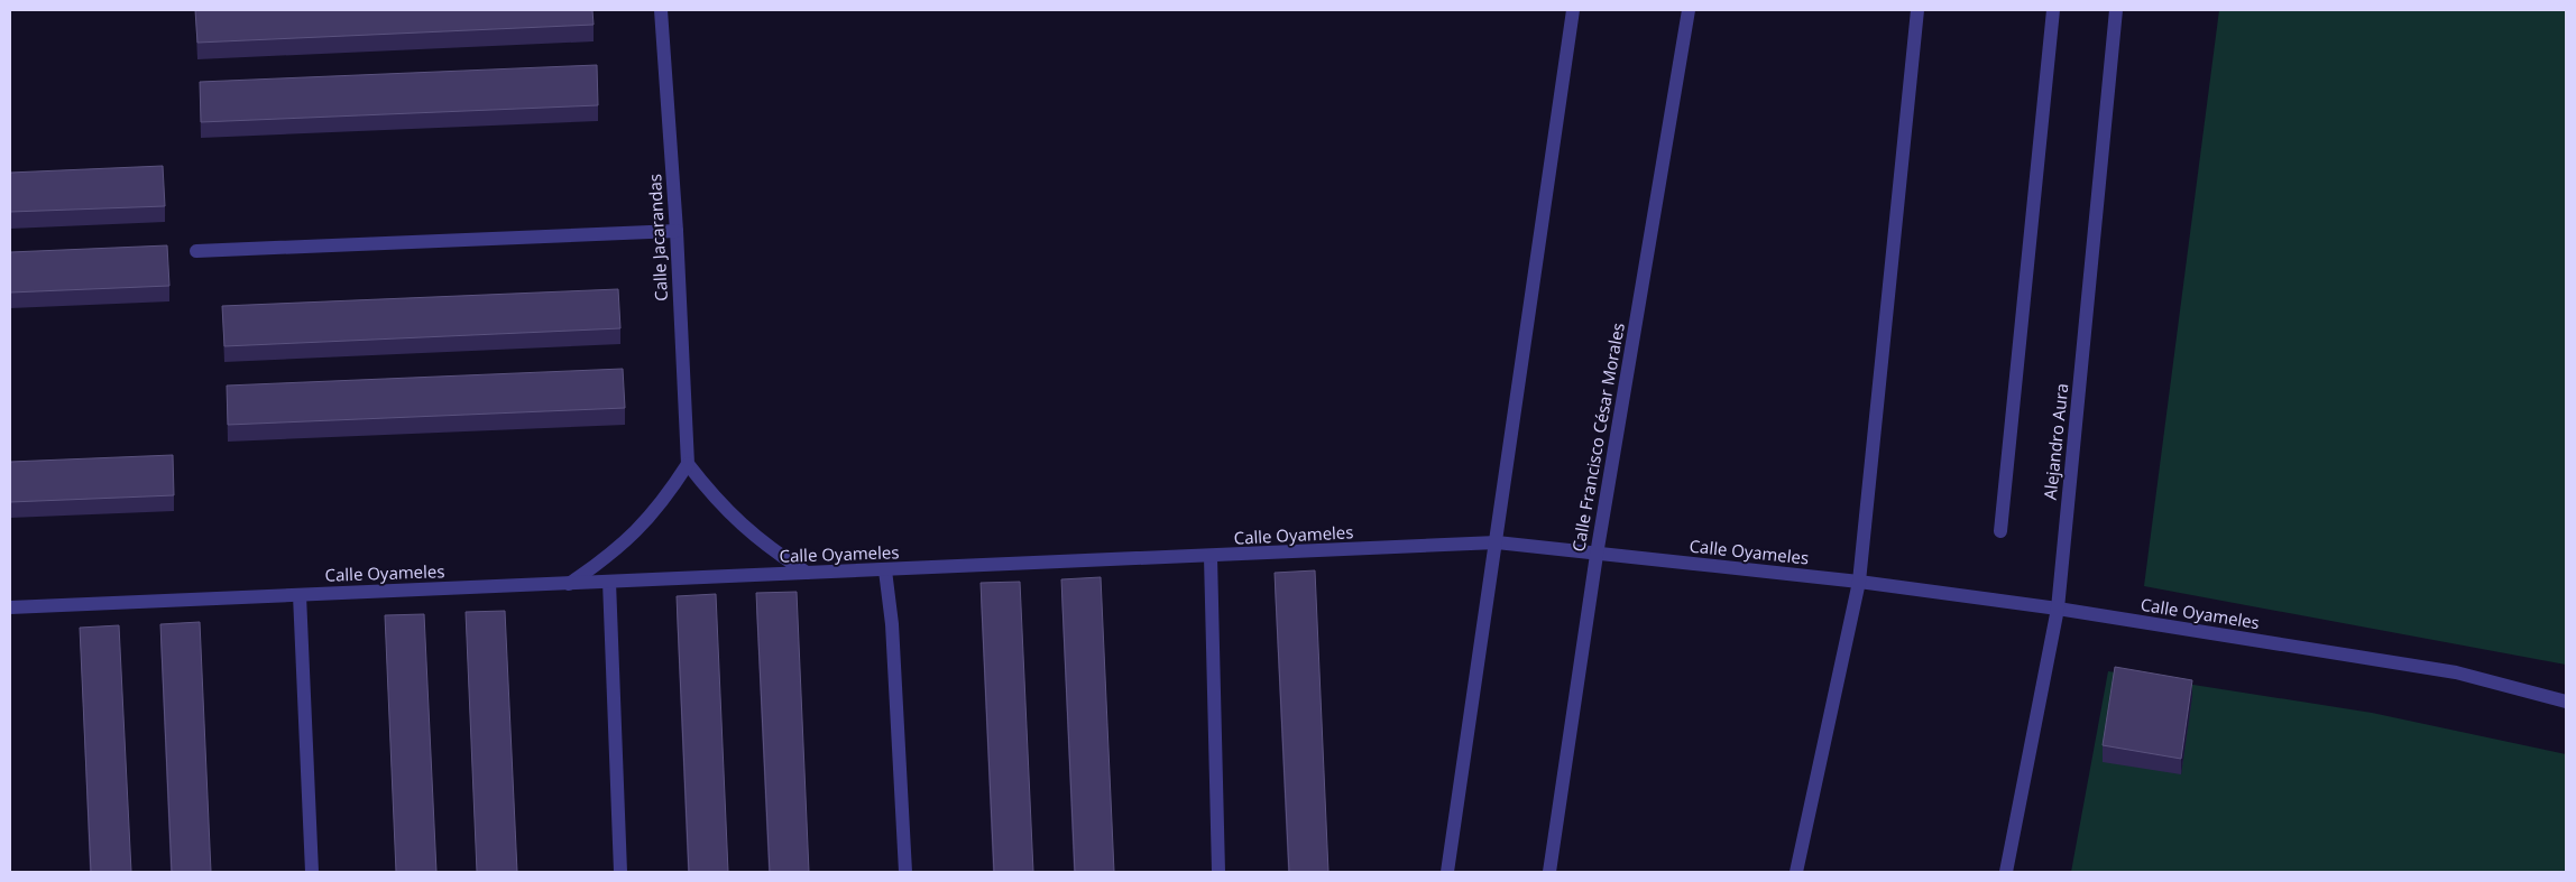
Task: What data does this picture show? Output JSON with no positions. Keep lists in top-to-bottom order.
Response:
{
  "streets": {
    "street": [
      "Calle Jacarandas",
      "Calle Francisco César Morales",
      "Alejandro Aura",
      "Calle Oyameles"
    ]
  },
  "crossings": [
    ["Calle Francisco César Morales", "Calle Oyameles"],
    ["Alejandro Aura", "Calle Oyameles"]
  ]
}
